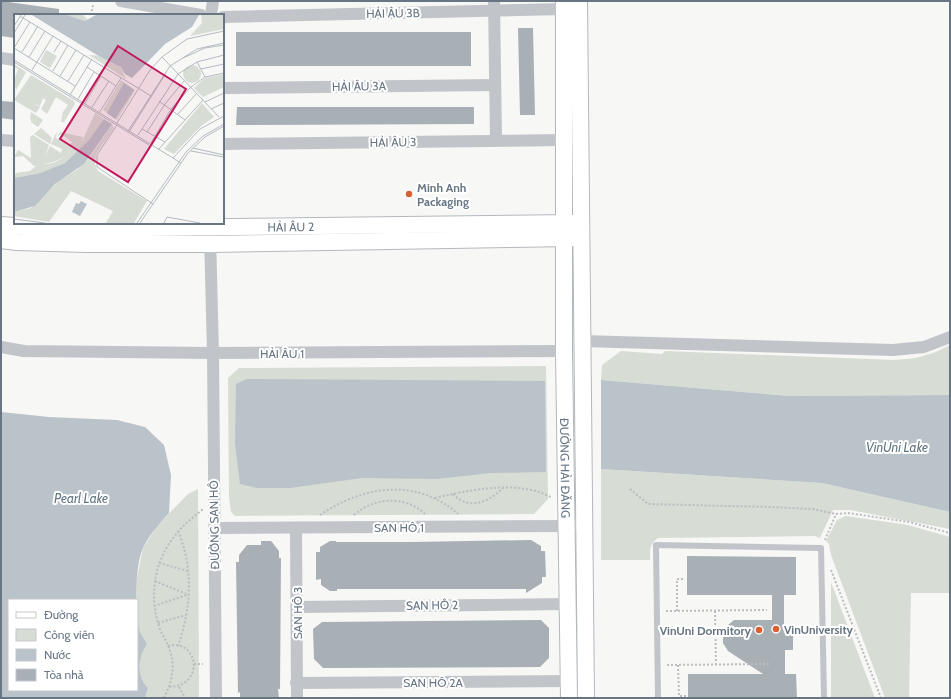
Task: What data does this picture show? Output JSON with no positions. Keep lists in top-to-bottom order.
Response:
{
  "streets": {
    "street": [
      "HẢI ÂU 3B",
      "HẢI ÂU 3A",
      "HẢI ÂU 3",
      "HẢI ÂU 2",
      "HẢI ÂU 1",
      "ĐƯỜNG HẢI ĐĂNG",
      "ĐƯỜNG SAN HÔ",
      "SAN HÔ 1",
      "SAN HÔ 2",
      "SAN HÔ 3",
      "SAN HÔ 2A"
    ]
  },
  "crossings": [
    ["HẢI ÂU 3B", "ĐƯỜNG HẢI ĐĂNG"],
    ["HẢI ÂU 3", "ĐƯỜNG HẢI ĐĂNG"],
    ["HẢI ÂU 2", "ĐƯỜNG HẢI ĐĂNG"],
    ["HẢI ÂU 2", "ĐƯỜNG SAN HÔ"],
    ["HẢI ÂU 1", "ĐƯỜNG HẢI ĐĂNG"],
    ["HẢI ÂU 1", "ĐƯỜNG SAN HÔ"],
    ["ĐƯỜNG HẢI ĐĂNG", "SAN HÔ 1"],
    ["ĐƯỜNG HẢI ĐĂNG", "SAN HÔ 2"],
    ["ĐƯỜNG HẢI ĐĂNG", "SAN HÔ 2A"],
    ["ĐƯỜNG SAN HÔ", "SAN HÔ 1"],
    ["SAN HÔ 1", "SAN HÔ 3"],
    ["SAN HÔ 2", "SAN HÔ 3"],
    ["SAN HÔ 3", "SAN HÔ 2A"]
  ],
  "water": ["VinUni Lake", "Pearl Lake"],
  "places": ["Minh Anh Packaging", "VinUniversity", "VinUni Dormitory"],
  "legend": [
    "Đường",
    "Công viên",
    "Nước",
    "Tòa nhà"
  ]
}
